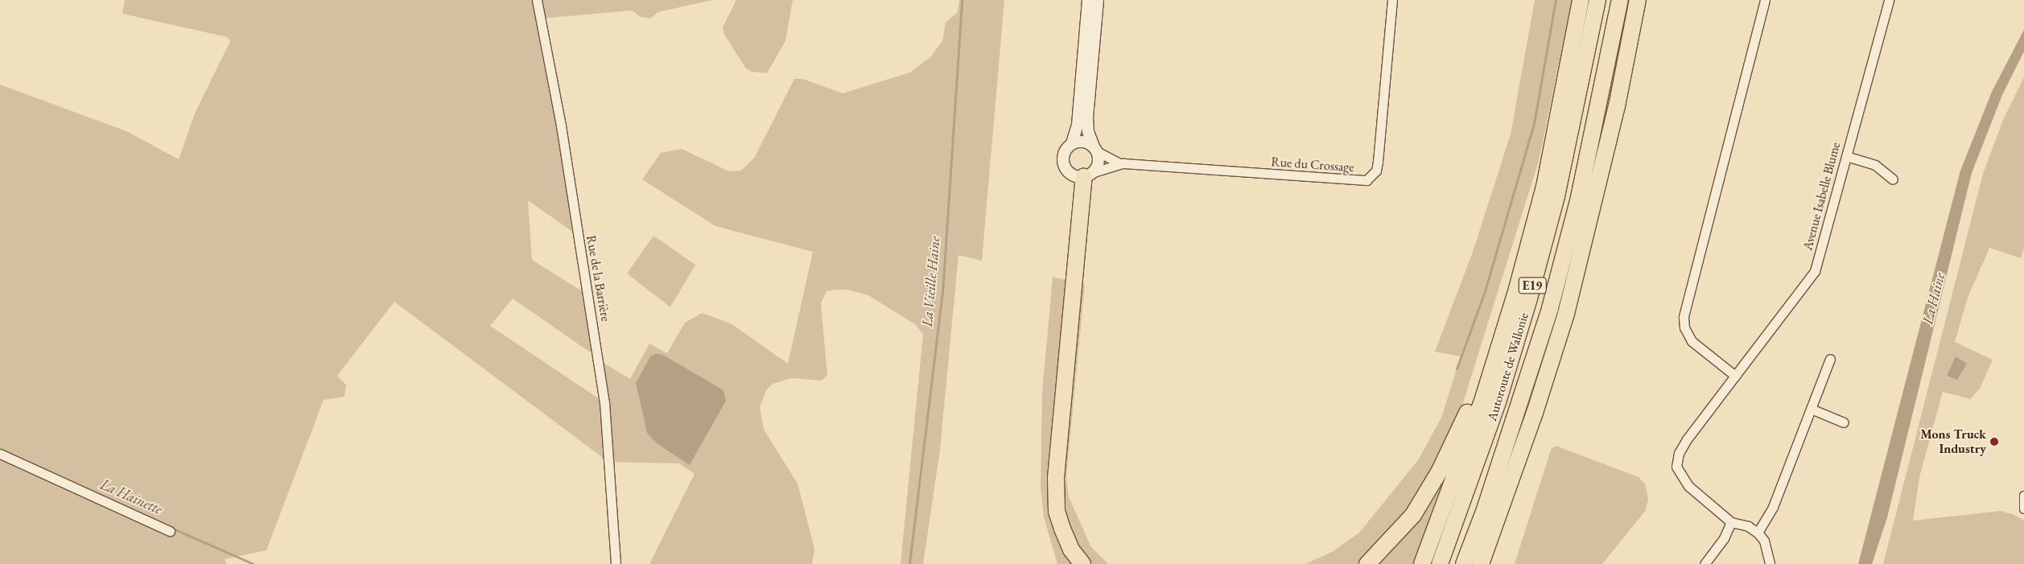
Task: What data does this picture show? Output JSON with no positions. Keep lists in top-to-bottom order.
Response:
{
  "streets": {
    "highway": ["E19", "Autoroute de Wallonie"],
    "street": ["Rue du Crossage", "Avenue Isabelle Blume", "Rue de la Barrière"]
  },
  "water": ["La Vieille Haine", "La Haine", "La Hainette"],
  "places": ["Mons Truck Industry"]
}
